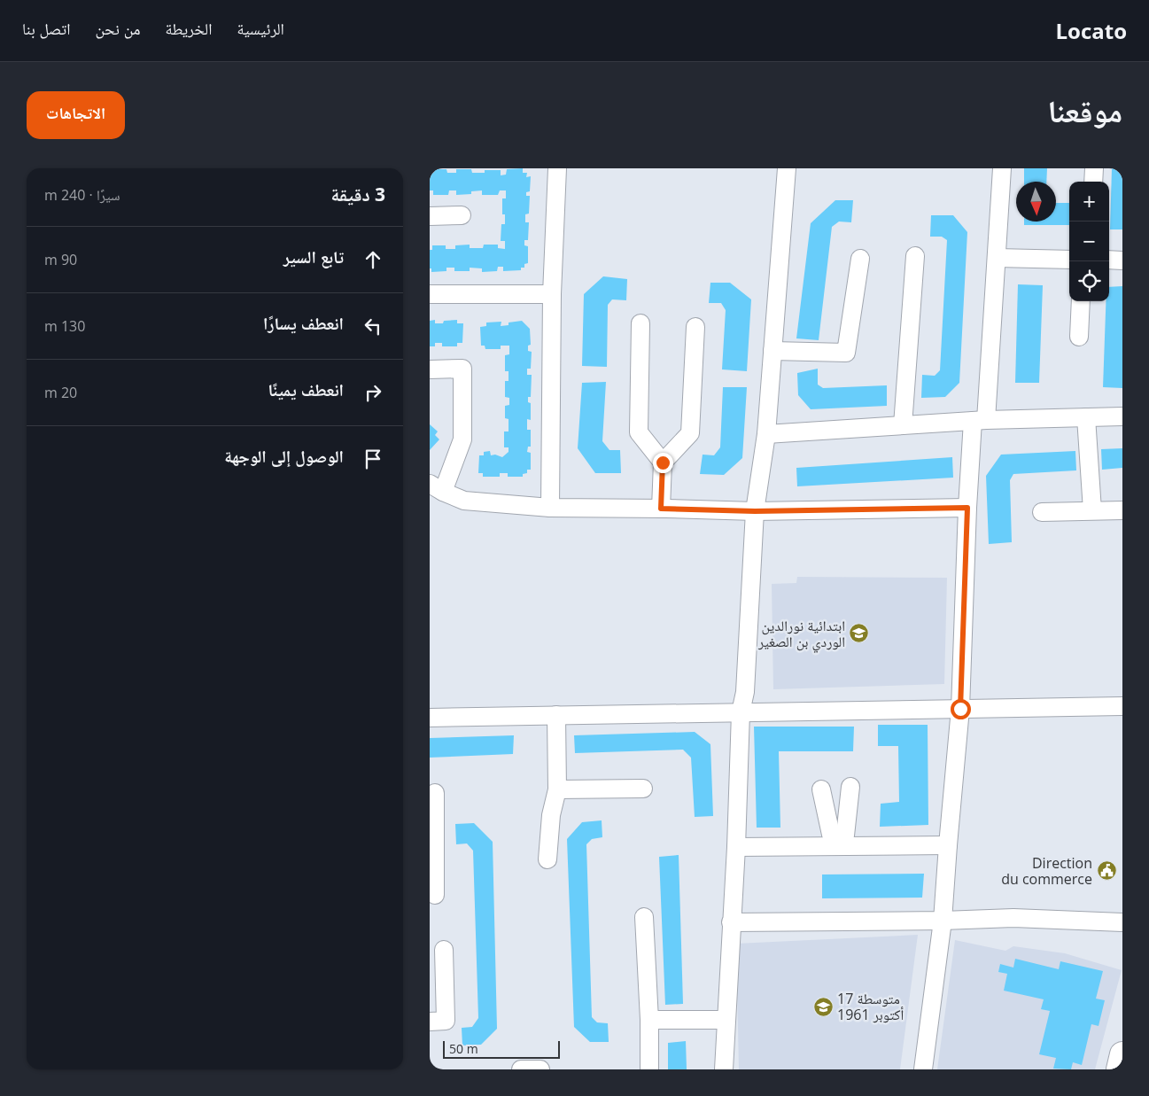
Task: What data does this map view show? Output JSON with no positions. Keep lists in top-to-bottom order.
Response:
{
  "places": {
    "school or university": ["ابتدائية نورالدين الوردي بن الصغير", "متوسطة 17 أكتوبر 1961"],
    "public building": ["Direction du commerce"]
  },
  "scale_bar": "50 m",
  "north": "bottom",
  "page": {
    "header": "Locato",
    "nav": [
      "الرئيسية",
      "الخريطة",
      "من نحن",
      "اتصل بنا"
    ],
    "title": "موقعنا",
    "buttons": "الاتجاهات",
    "heading": ["3 دقيقة", "سيرًا · 240 m"],
    "map_buttons": ["+", "−"],
    "list": [
      ["تابع السير", "90 m"],
      ["انعطف يسارًا", "130 m"],
      ["انعطف يمينًا", "20 m"],
      "الوصول إلى الوجهة"
    ],
    "scale": "50 m"
  }
}
